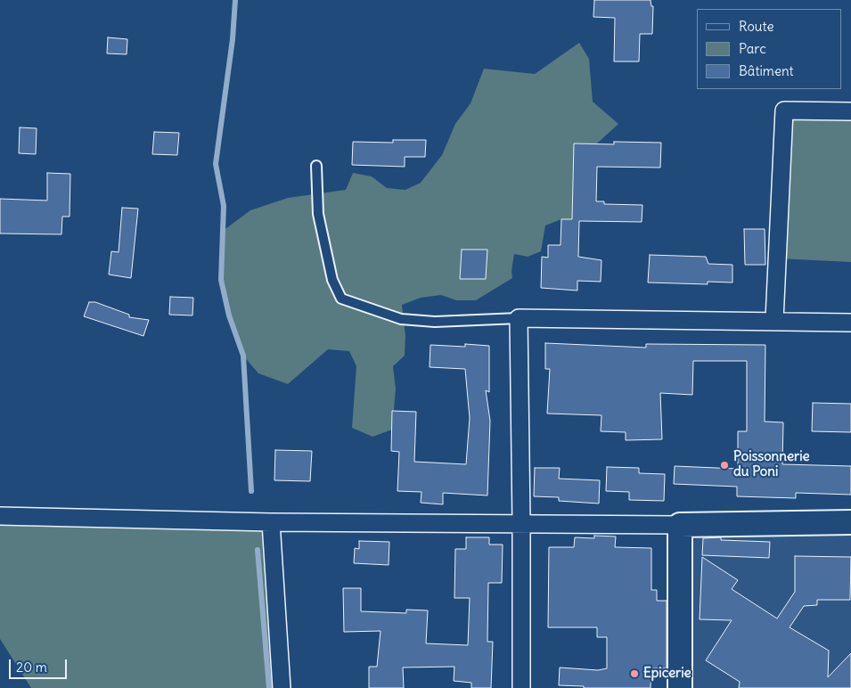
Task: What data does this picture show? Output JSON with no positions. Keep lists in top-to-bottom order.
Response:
{
  "places": ["Poissonnerie du Poni", "Epicerie"],
  "legend": ["Route", "Parc", "Bâtiment"],
  "scale_bar": "20 m"
}
